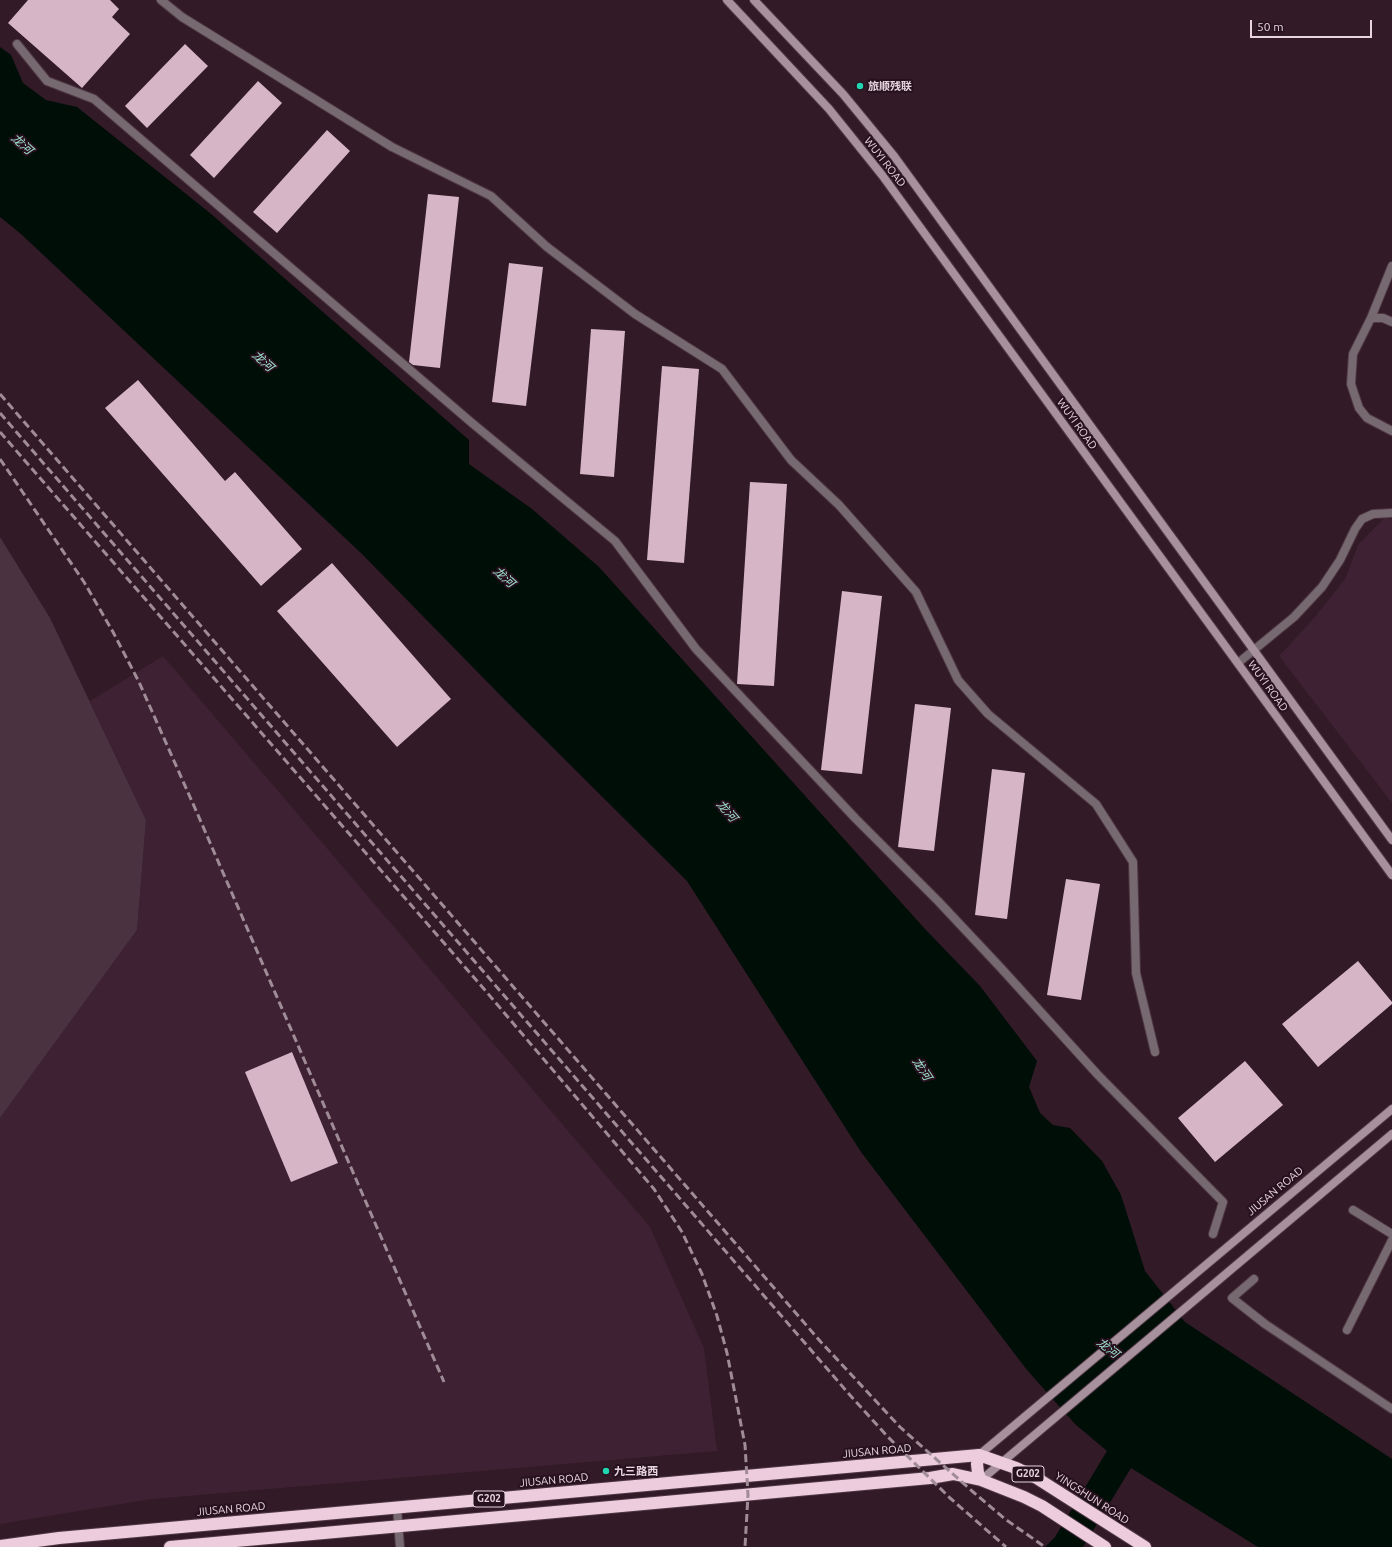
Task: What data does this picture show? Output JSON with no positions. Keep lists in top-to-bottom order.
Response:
{
  "streets": {
    "highway": ["JIUSAN ROAD", "G202", "YINGSHUN ROAD"],
    "main road": ["WUYI ROAD"]
  },
  "crossings": [
    ["JIUSAN ROAD", "YINGSHUN ROAD"]
  ],
  "water": ["龙河"],
  "places": ["旅顺残联", "九三路西"],
  "scale_bar": "50 m"
}
